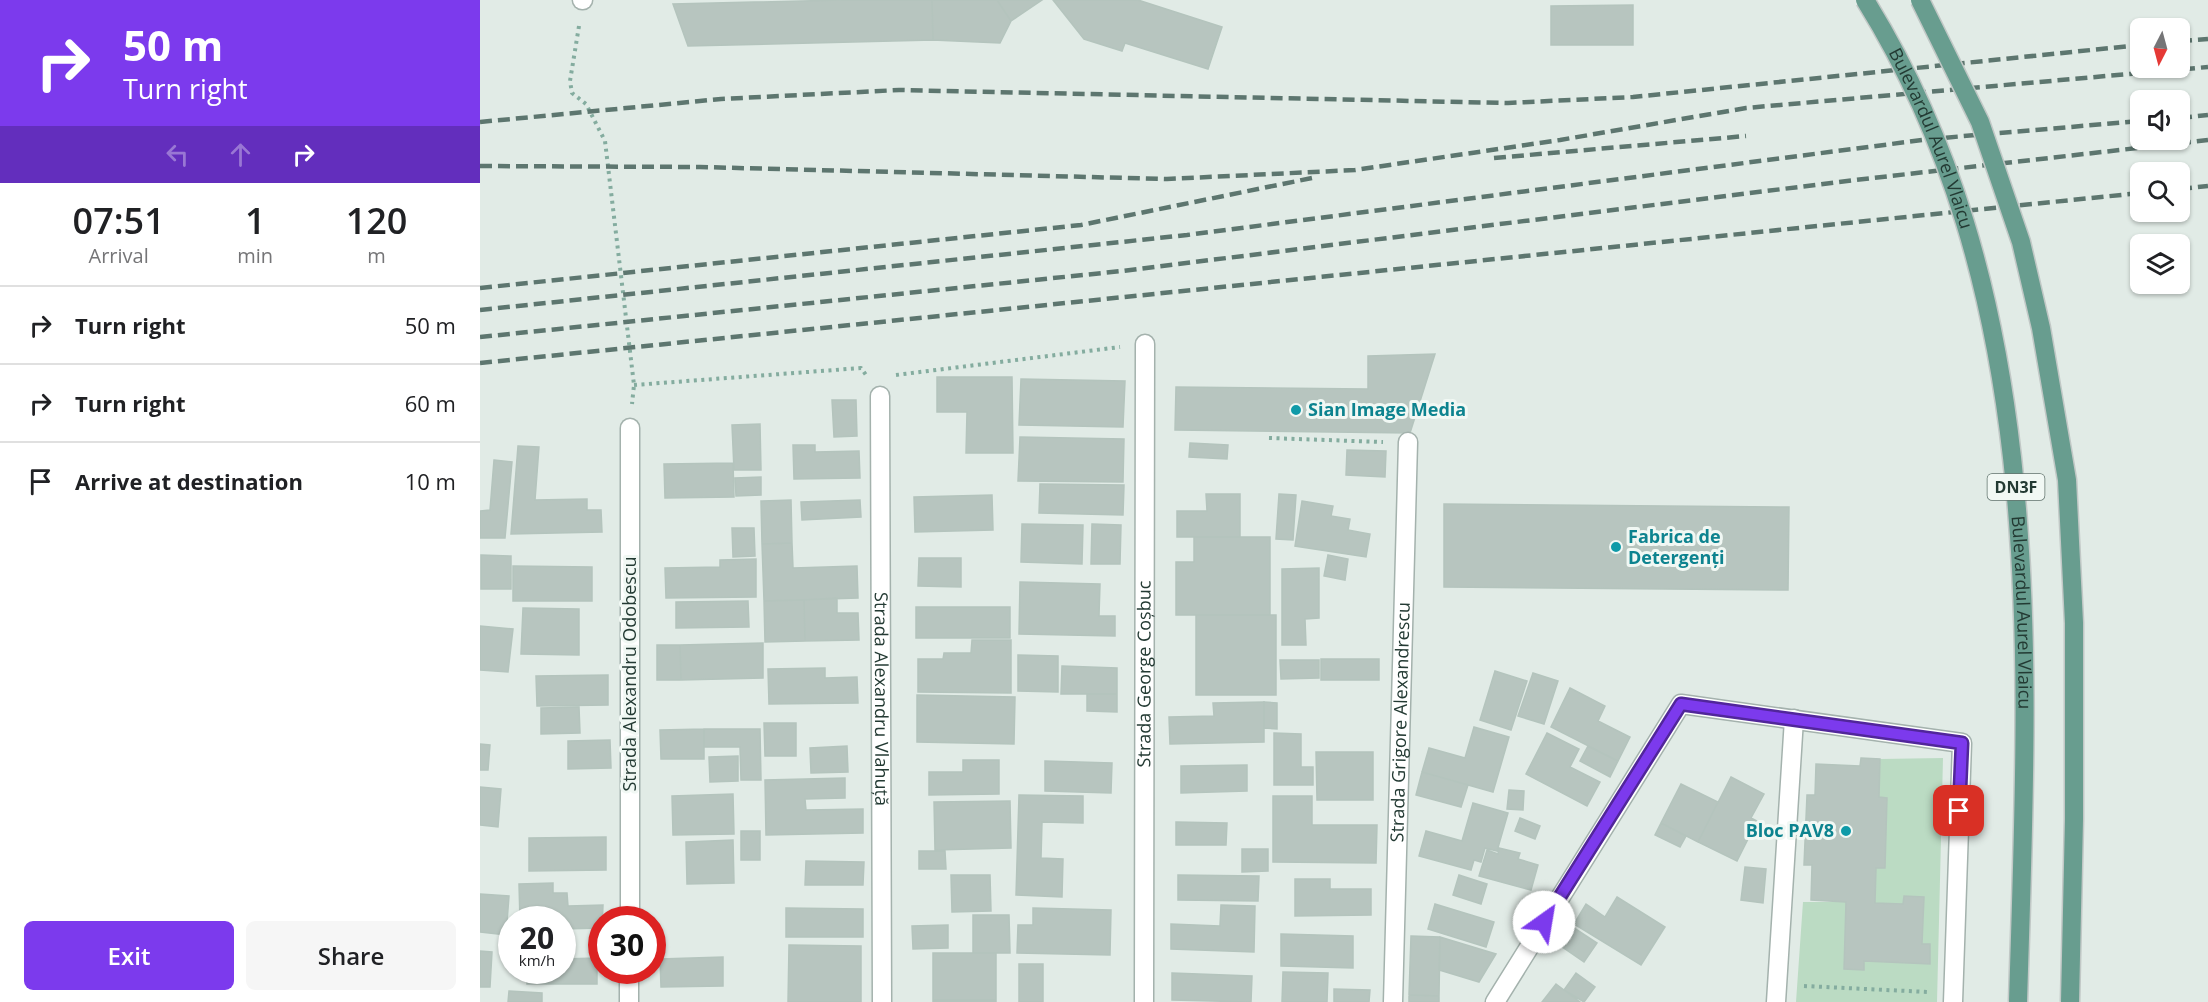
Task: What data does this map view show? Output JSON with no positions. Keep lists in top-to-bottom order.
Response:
{
  "streets": {
    "main road": ["Bulevardul Aurel Vlaicu", "DN3F"],
    "street": [
      "Strada George Coșbuc",
      "Strada Alexandru Odobescu",
      "Strada Alexandru Vlahuță",
      "Strada Grigore Alexandrescu"
    ]
  },
  "places": ["Sian Image Media", "Fabrica de Detergenți", "Bloc PAV8"],
  "north": "bottom",
  "page": {
    "turn": ["50 m", "Turn right"],
    "eta": [
      "07:51",
      "Arrival",
      "1",
      "min",
      "120",
      "m"
    ],
    "list": [
      {
        "name": "Turn right",
        "value": "50 m"
      },
      {
        "name": "Turn right",
        "value": "60 m"
      },
      {
        "name": "Arrive at destination",
        "value": "10 m"
      }
    ],
    "speed": "20 km/h",
    "limit": "30",
    "buttons": ["Exit", "Share"]
  }
}
